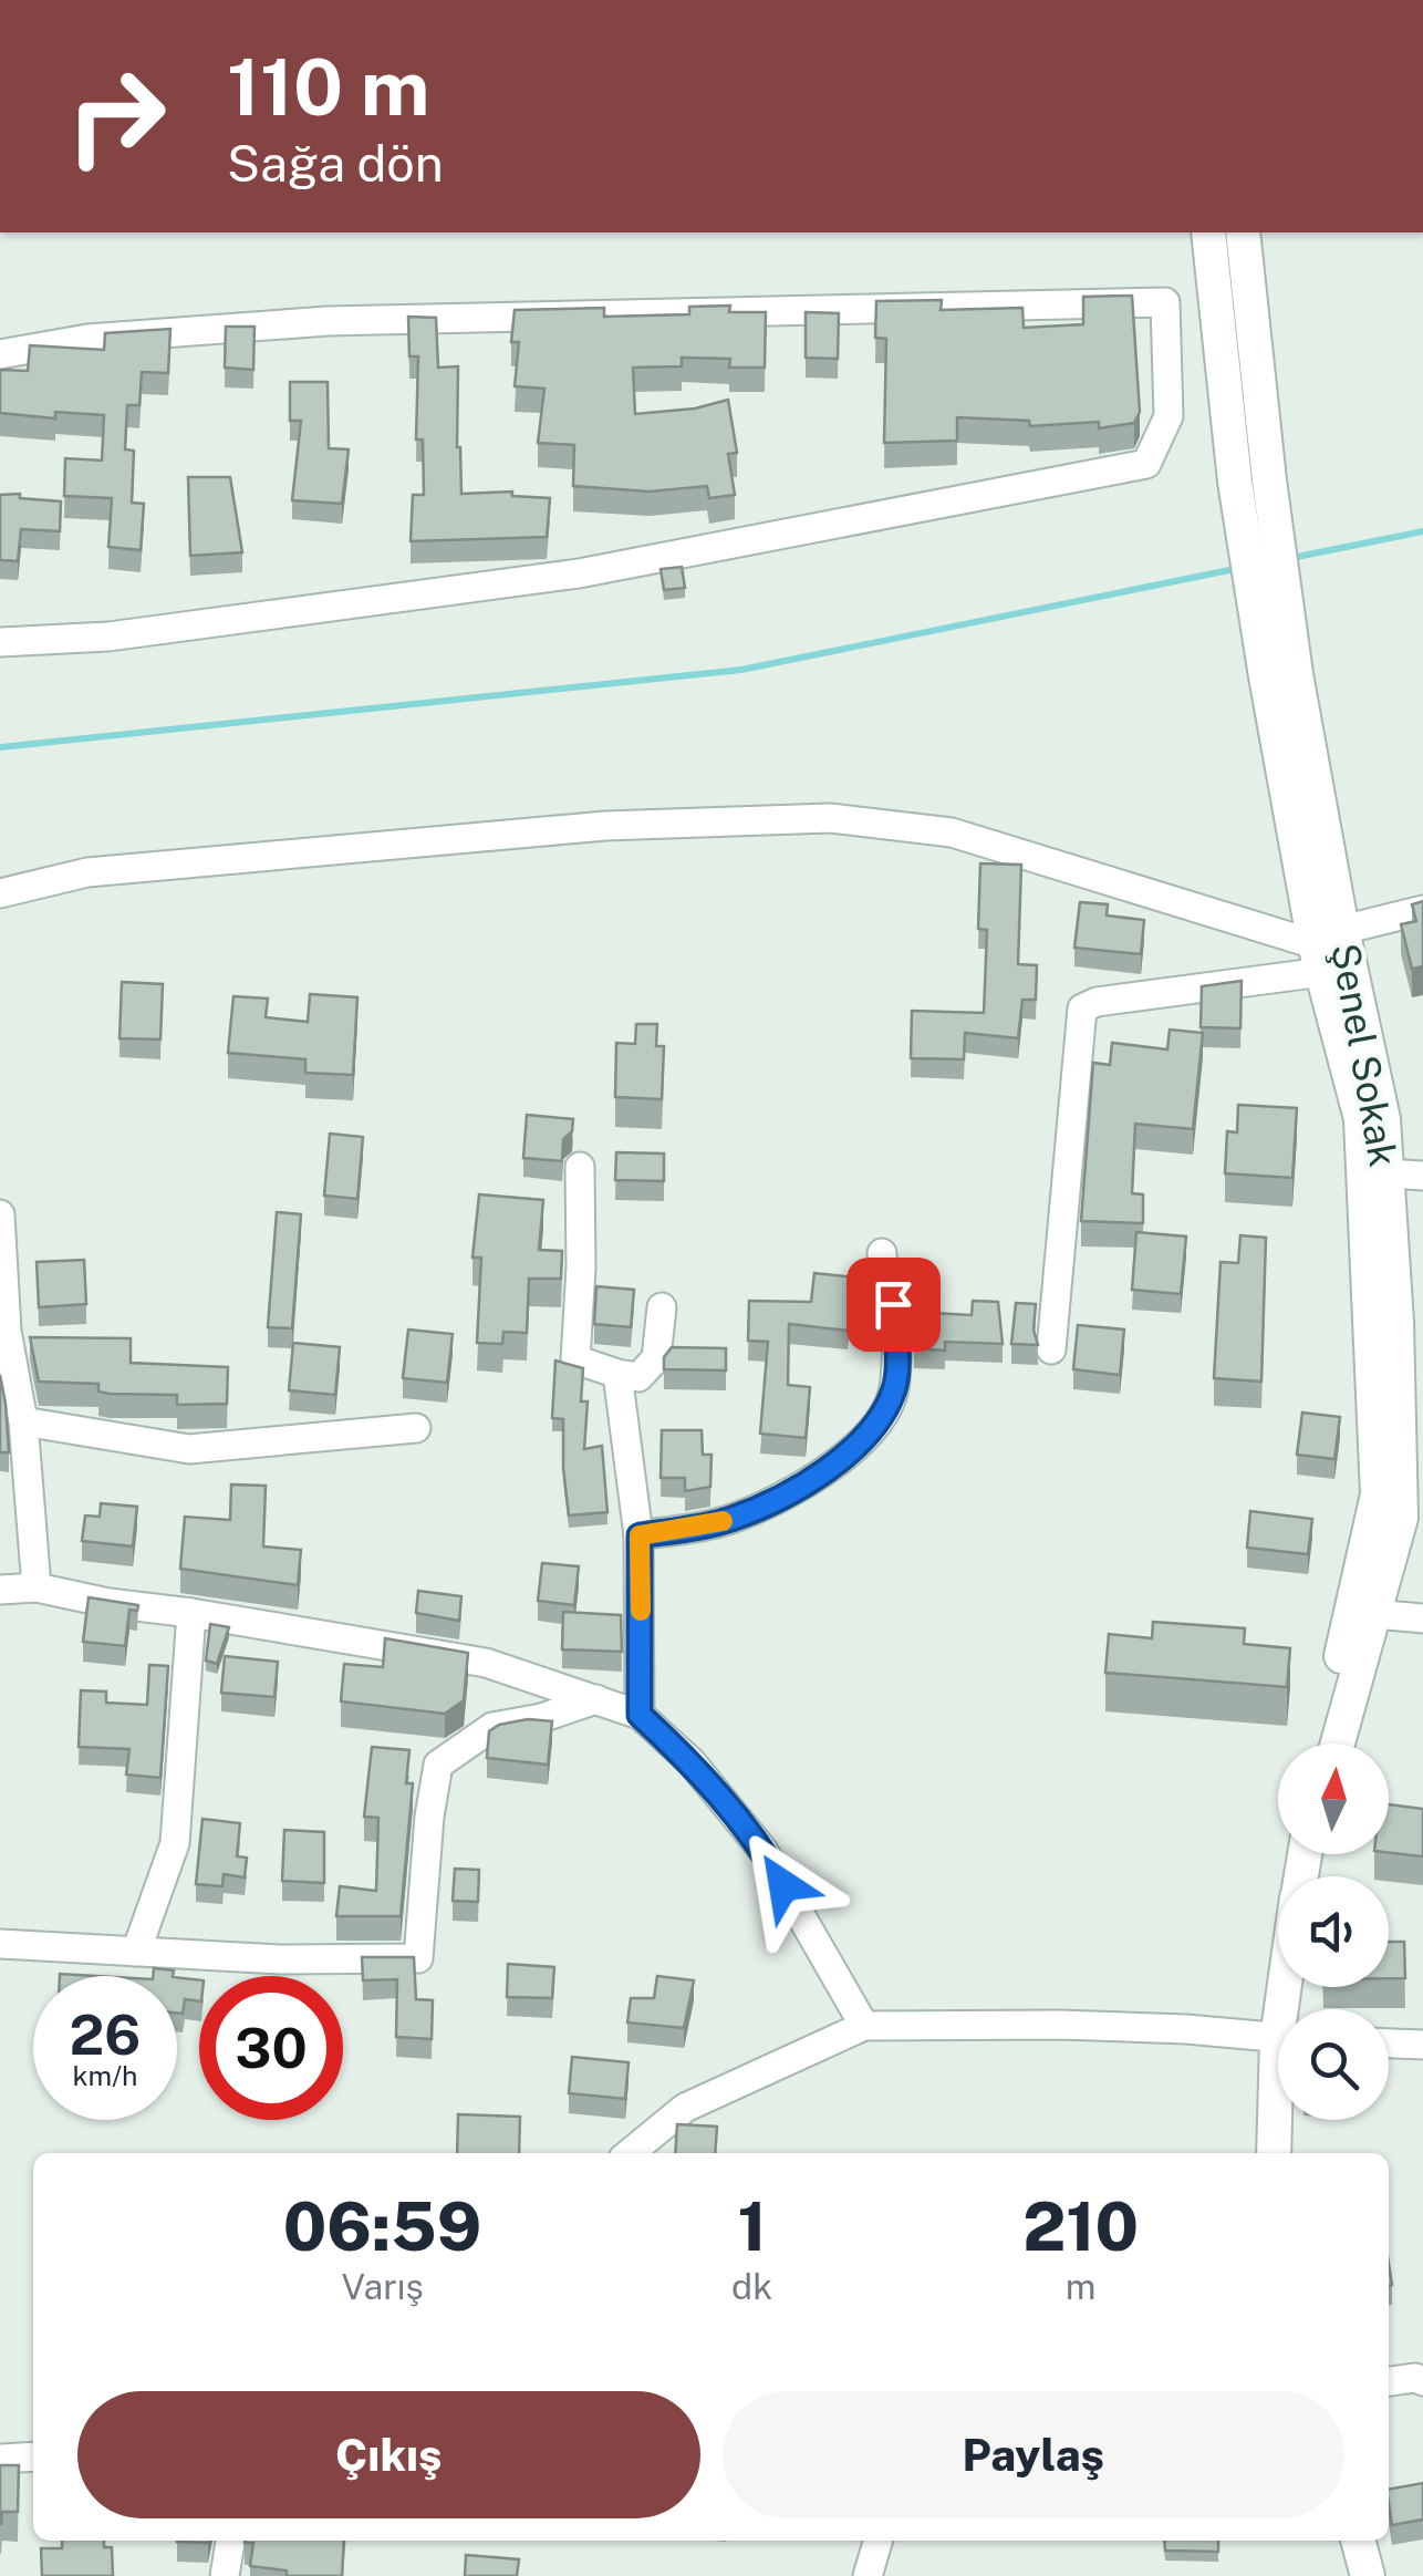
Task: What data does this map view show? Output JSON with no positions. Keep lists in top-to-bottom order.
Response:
{
  "streets": {
    "street": ["Şenel Sokak"]
  },
  "north": "top",
  "page": {
    "turn": ["110 m", "Sağa dön"],
    "speed": "26 km/h",
    "limit": "30",
    "eta": [
      "06:59",
      "Varış",
      "1",
      "dk",
      "210",
      "m"
    ],
    "buttons": ["Çıkış", "Paylaş"]
  }
}
